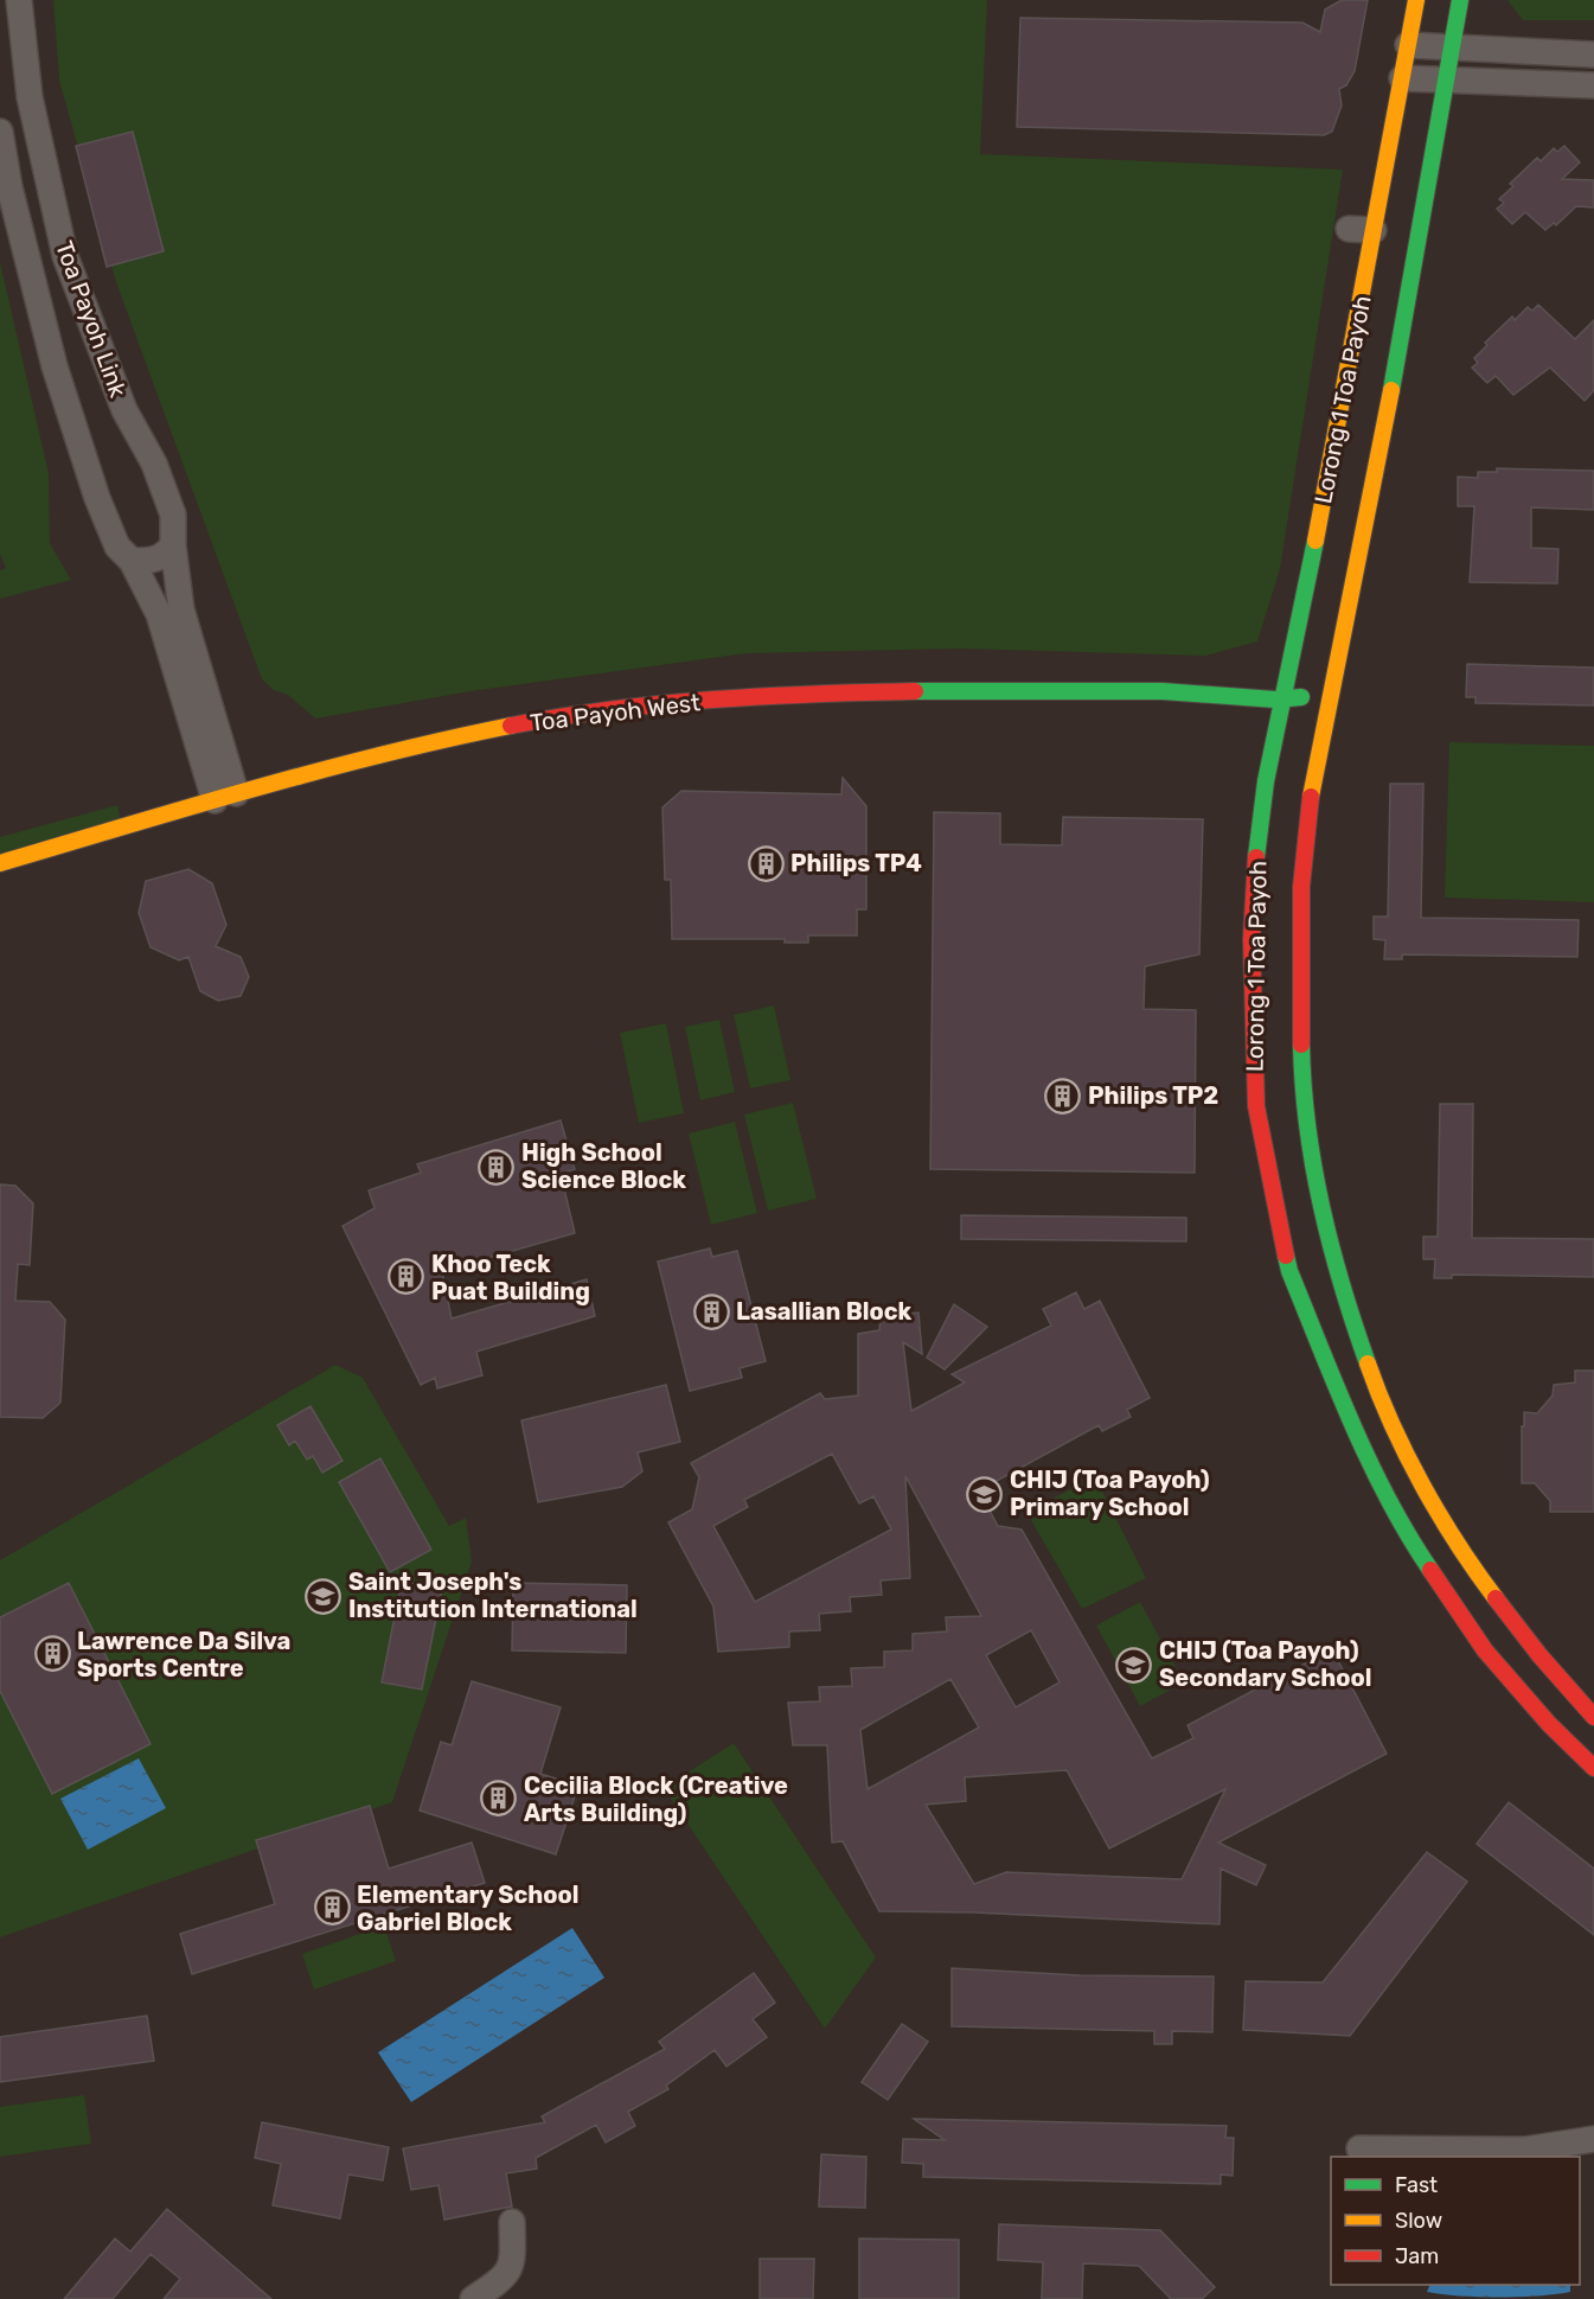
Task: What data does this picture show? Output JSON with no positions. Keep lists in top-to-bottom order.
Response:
{
  "streets": {
    "main road": ["Lorong 1 Toa Payoh", "Toa Payoh West"],
    "street": ["Toa Payoh Link"]
  },
  "crossings": [
    ["Toa Payoh Link", "Toa Payoh West"],
    ["Lorong 1 Toa Payoh", "Toa Payoh West"]
  ],
  "places": {
    "building": [
      "Philips TP4",
      "Philips TP2",
      "High School Science Block",
      "Khoo Teck Puat Building",
      "Lasallian Block",
      "Lawrence Da Silva Sports Centre",
      "Cecilia Block (Creative Arts Building)",
      "Elementary School Gabriel Block"
    ],
    "school or university": ["CHIJ (Toa Payoh) Primary School", "Saint Joseph's Institution International", "CHIJ (Toa Payoh) Secondary School"]
  },
  "legend": ["Fast", "Slow", "Jam"]
}
